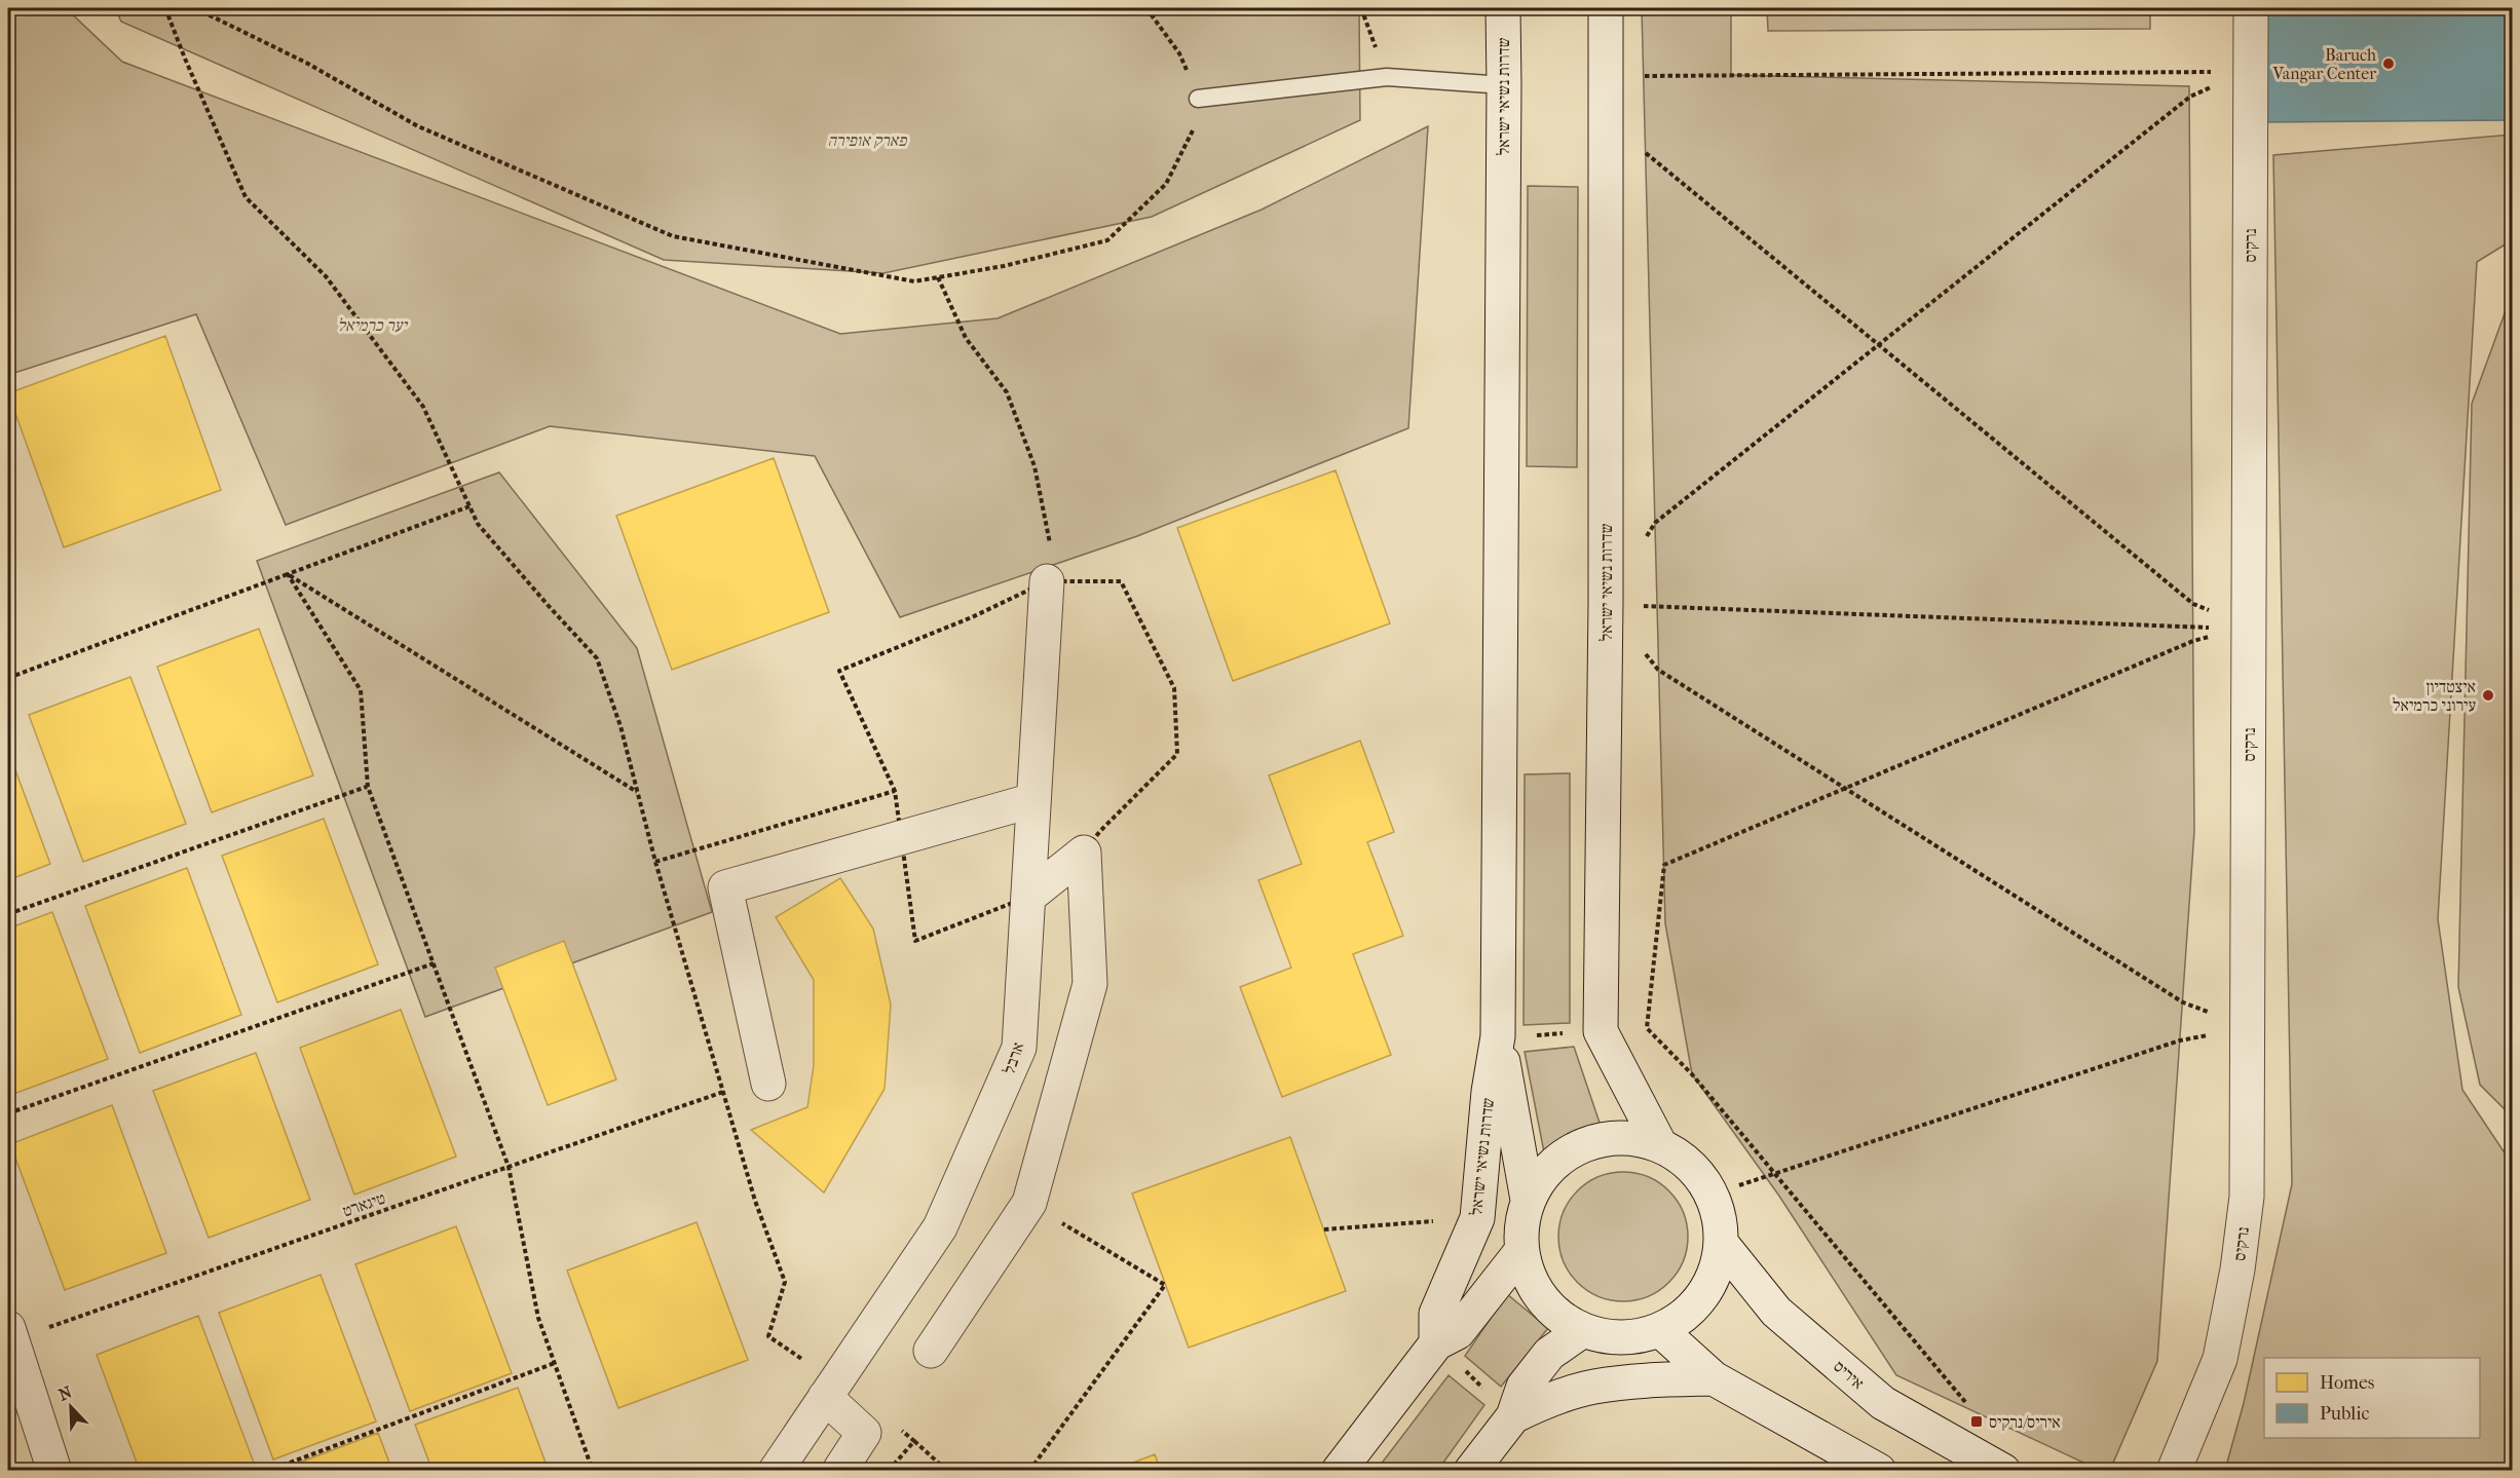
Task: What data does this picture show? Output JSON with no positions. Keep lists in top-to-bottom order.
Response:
{
  "streets": {
    "street": [
      "שדרות נשיאי ישראל",
      "נרקיס",
      "ארבל",
      "איריס"
    ],
    "path": ["טיגארט"]
  },
  "crossings": [
    ["שדרות נשיאי ישראל", "איריס"]
  ],
  "parks": ["פארק אופירה", "יער כרמיאל"],
  "places": {
    "other": ["Baruch Vangar Center", "איצטדיון עירוני כרמיאל"],
    "transit": ["איריס/נרקיס"]
  },
  "legend": ["Homes", "Public"],
  "north": "top left"
}
